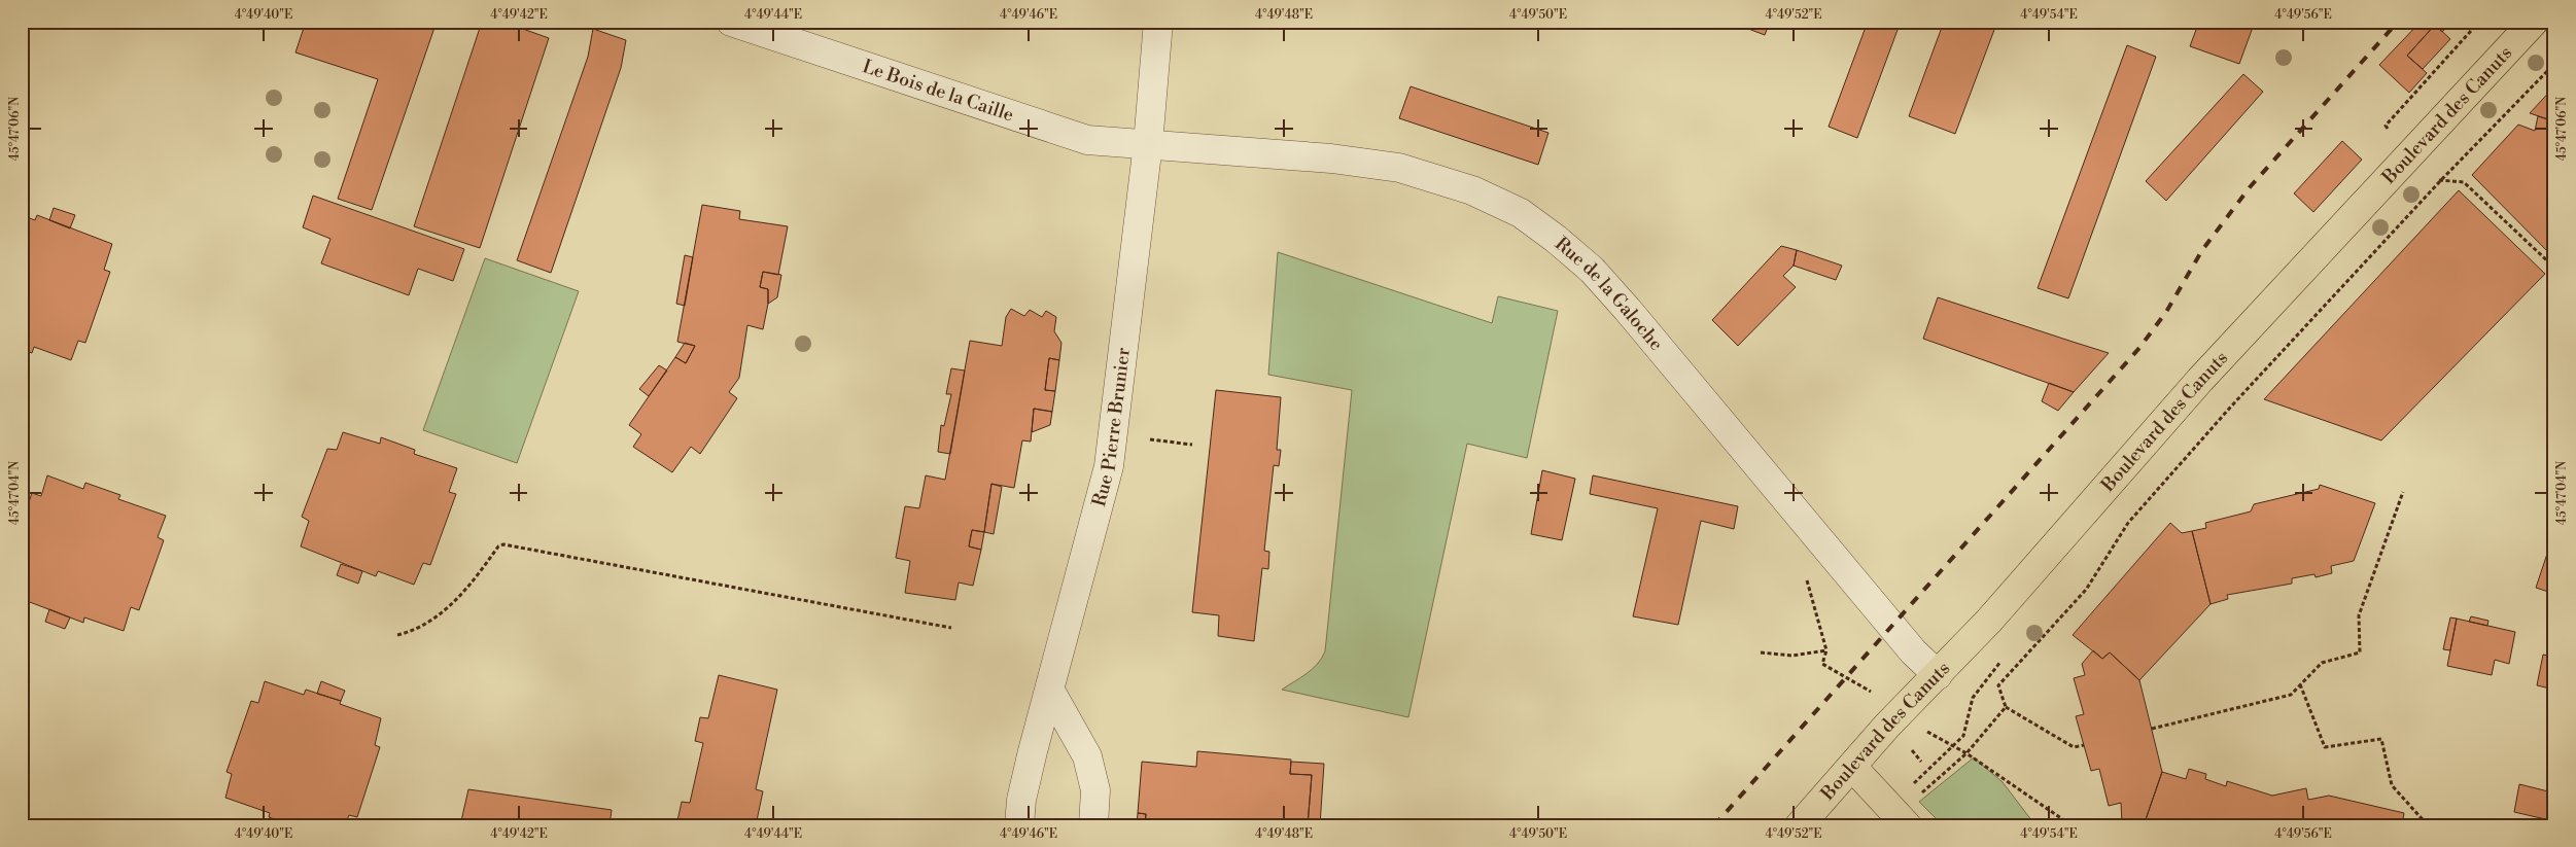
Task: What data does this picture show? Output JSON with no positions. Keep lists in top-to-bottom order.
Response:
{
  "streets": {
    "main road": ["Boulevard des Canuts"],
    "street": ["Le Bois de la Caille", "Rue de la Galoche", "Rue Pierre Brunier"]
  },
  "crossings": [
    ["Le Bois de la Caille", "Rue de la Galoche"],
    ["Le Bois de la Caille", "Rue Pierre Brunier"],
    ["Boulevard des Canuts", "Rue de la Galoche"],
    ["Rue de la Galoche", "Rue Pierre Brunier"]
  ],
  "coordinates": [
    "4°49'40\"E",
    "4°49'42\"E",
    "4°49'44\"E",
    "4°49'46\"E",
    "4°49'48\"E",
    "4°49'50\"E",
    "4°49'52\"E",
    "4°49'54\"E",
    "4°49'56\"E",
    "45°47'06\"N",
    "45°47'04\"N"
  ]
}
